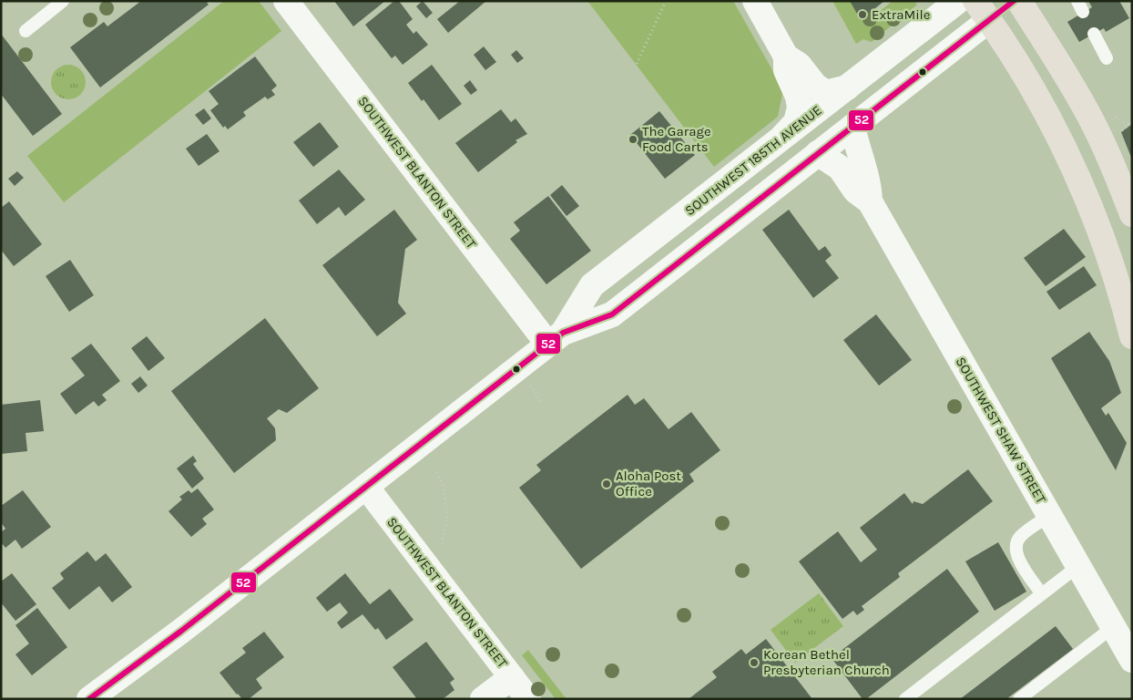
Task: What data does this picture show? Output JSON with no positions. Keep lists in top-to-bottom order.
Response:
{
  "streets": {
    "main road": ["SOUTHWEST 185TH AVENUE"],
    "street": ["SOUTHWEST BLANTON STREET", "SOUTHWEST SHAW STREET"]
  },
  "crossings": [
    ["SOUTHWEST 185TH AVENUE", "SOUTHWEST BLANTON STREET"],
    ["SOUTHWEST 185TH AVENUE", "SOUTHWEST SHAW STREET"]
  ],
  "places": [
    "ExtraMile",
    "The Garage Food Carts",
    "Aloha Post Office",
    "Korean Bethel Presbyterian Church"
  ],
  "lines": ["transit line 52"]
}
